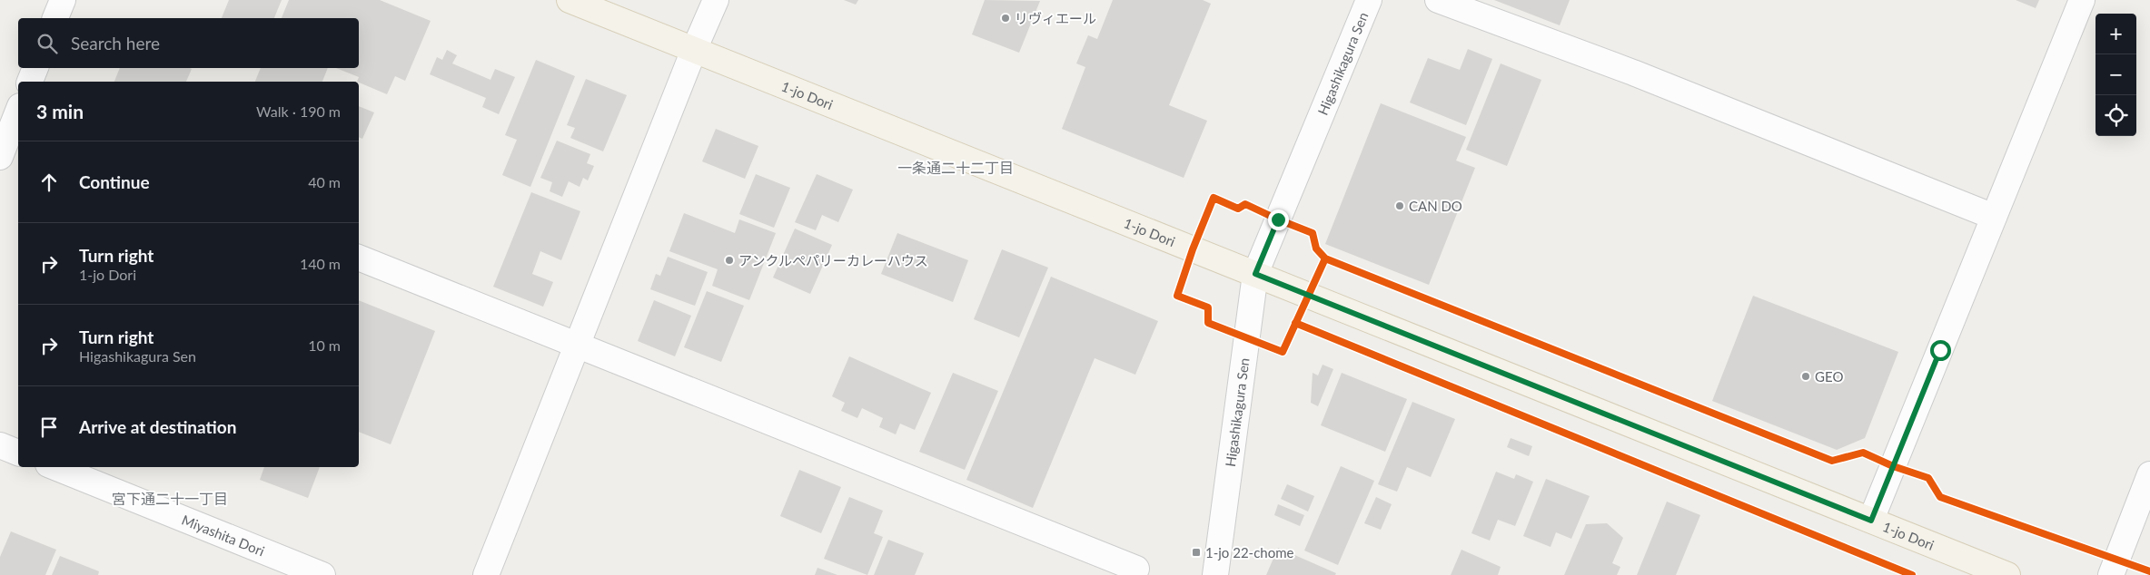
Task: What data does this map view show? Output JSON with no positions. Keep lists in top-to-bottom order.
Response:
{
  "streets": {
    "main road": ["1-jo Dori"],
    "street": ["Higashikagura Sen", "Miyashita Dori"]
  },
  "crossings": [
    ["Higashikagura Sen", "1-jo Dori"]
  ],
  "districts": ["一条通二十二丁目", "宮下通二十一丁目"],
  "places": {
    "other": [
      "リヴィエール",
      "CAN DO",
      "アンクルぺパリーカレーハウス",
      "GEO"
    ],
    "transit": ["1-jo 22-chome"]
  },
  "page": {
    "map_buttons": ["+", "−"],
    "search": "Search here",
    "heading": ["3 min", "Walk · 190 m"],
    "list": [
      ["Continue", "40 m"],
      ["Turn right", "1-jo Dori", "140 m"],
      ["Turn right", "Higashikagura Sen", "10 m"],
      "Arrive at destination"
    ]
  }
}
